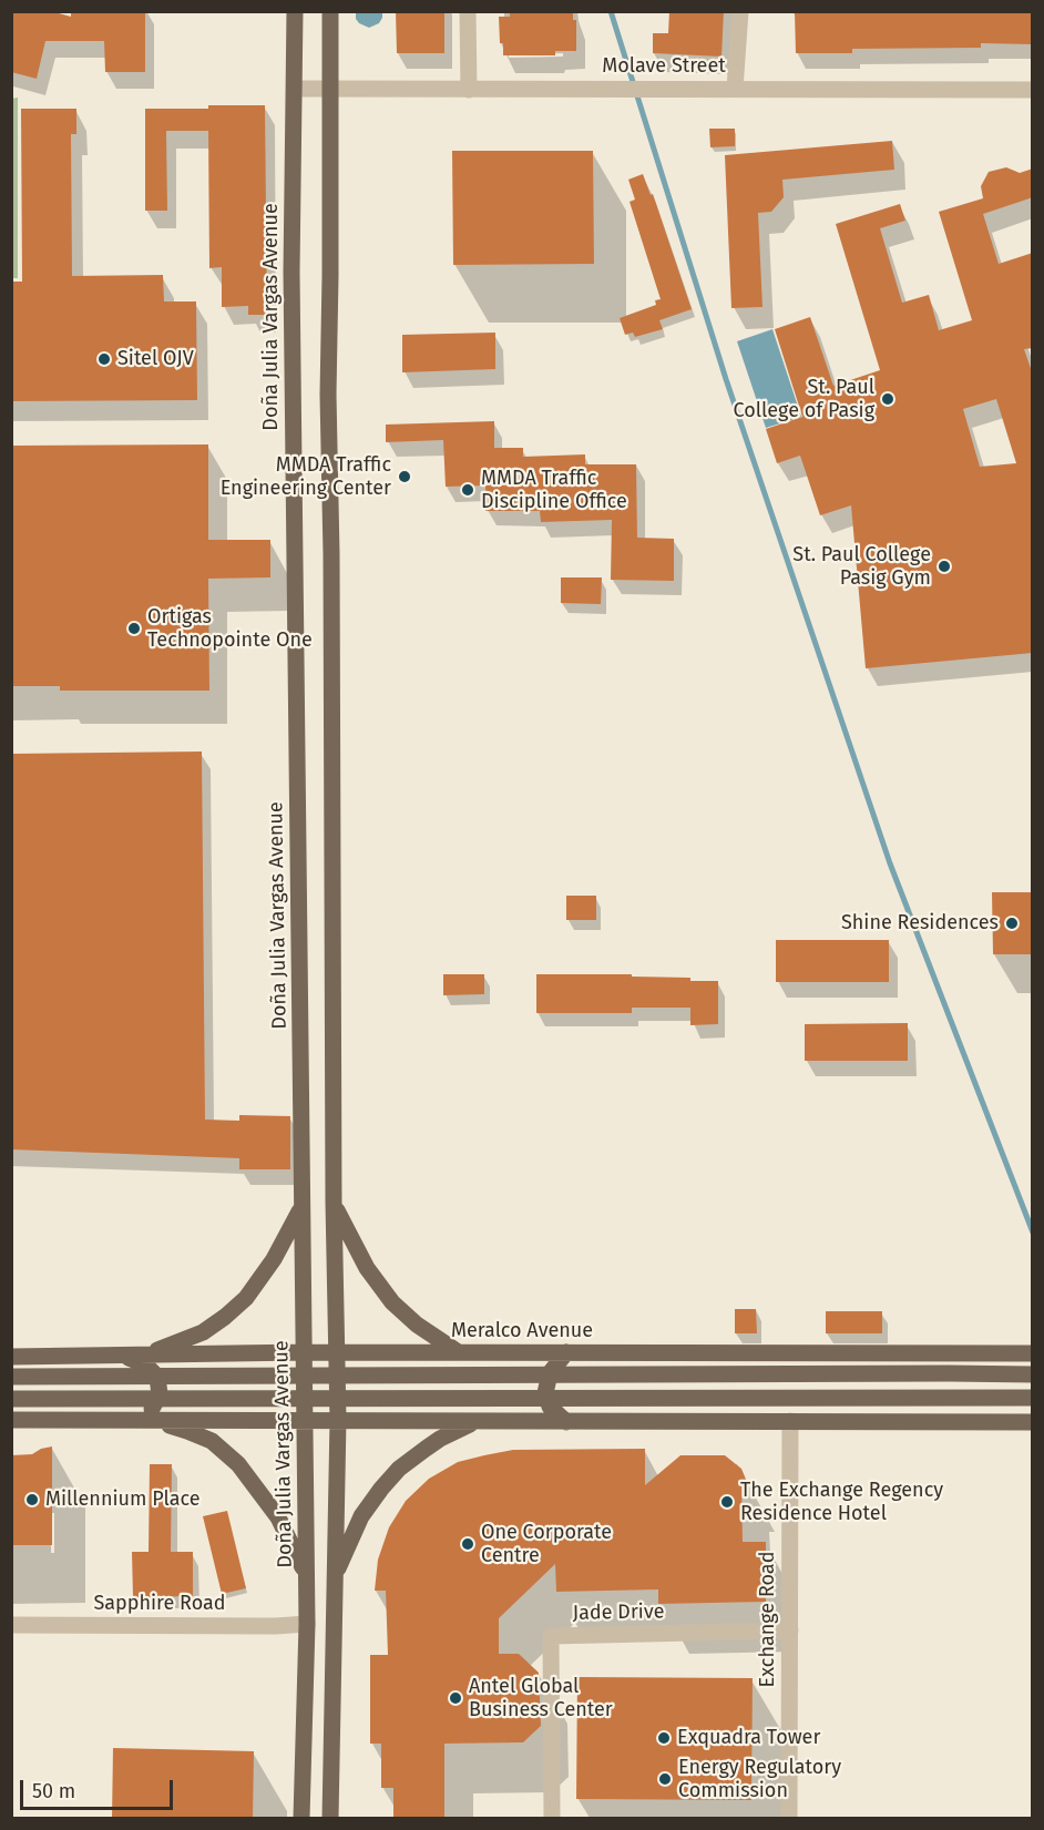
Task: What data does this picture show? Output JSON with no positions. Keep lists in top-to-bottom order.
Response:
{
  "streets": {
    "main road": ["Doña Julia Vargas Avenue", "Meralco Avenue"],
    "street": [
      "Molave Street",
      "Sapphire Road",
      "Jade Drive",
      "Exchange Road"
    ]
  },
  "crossings": [
    ["Molave Street", "Doña Julia Vargas Avenue"],
    ["Doña Julia Vargas Avenue", "Meralco Avenue"],
    ["Doña Julia Vargas Avenue", "Sapphire Road"],
    ["Jade Drive", "Exchange Road"]
  ],
  "places": [
    "Sitel OJV",
    "St. Paul College of Pasig",
    "MMDA Traffic Engineering Center",
    "MMDA Traffic Discipline Office",
    "St. Paul College Pasig Gym",
    "Ortigas Technopointe One",
    "Shine Residences",
    "Millennium Place",
    "The Exchange Regency Residence Hotel",
    "One Corporate Centre",
    "Antel Global Business Center",
    "Exquadra Tower",
    "Energy Regulatory Commission"
  ],
  "scale_bar": "50 m"
}
